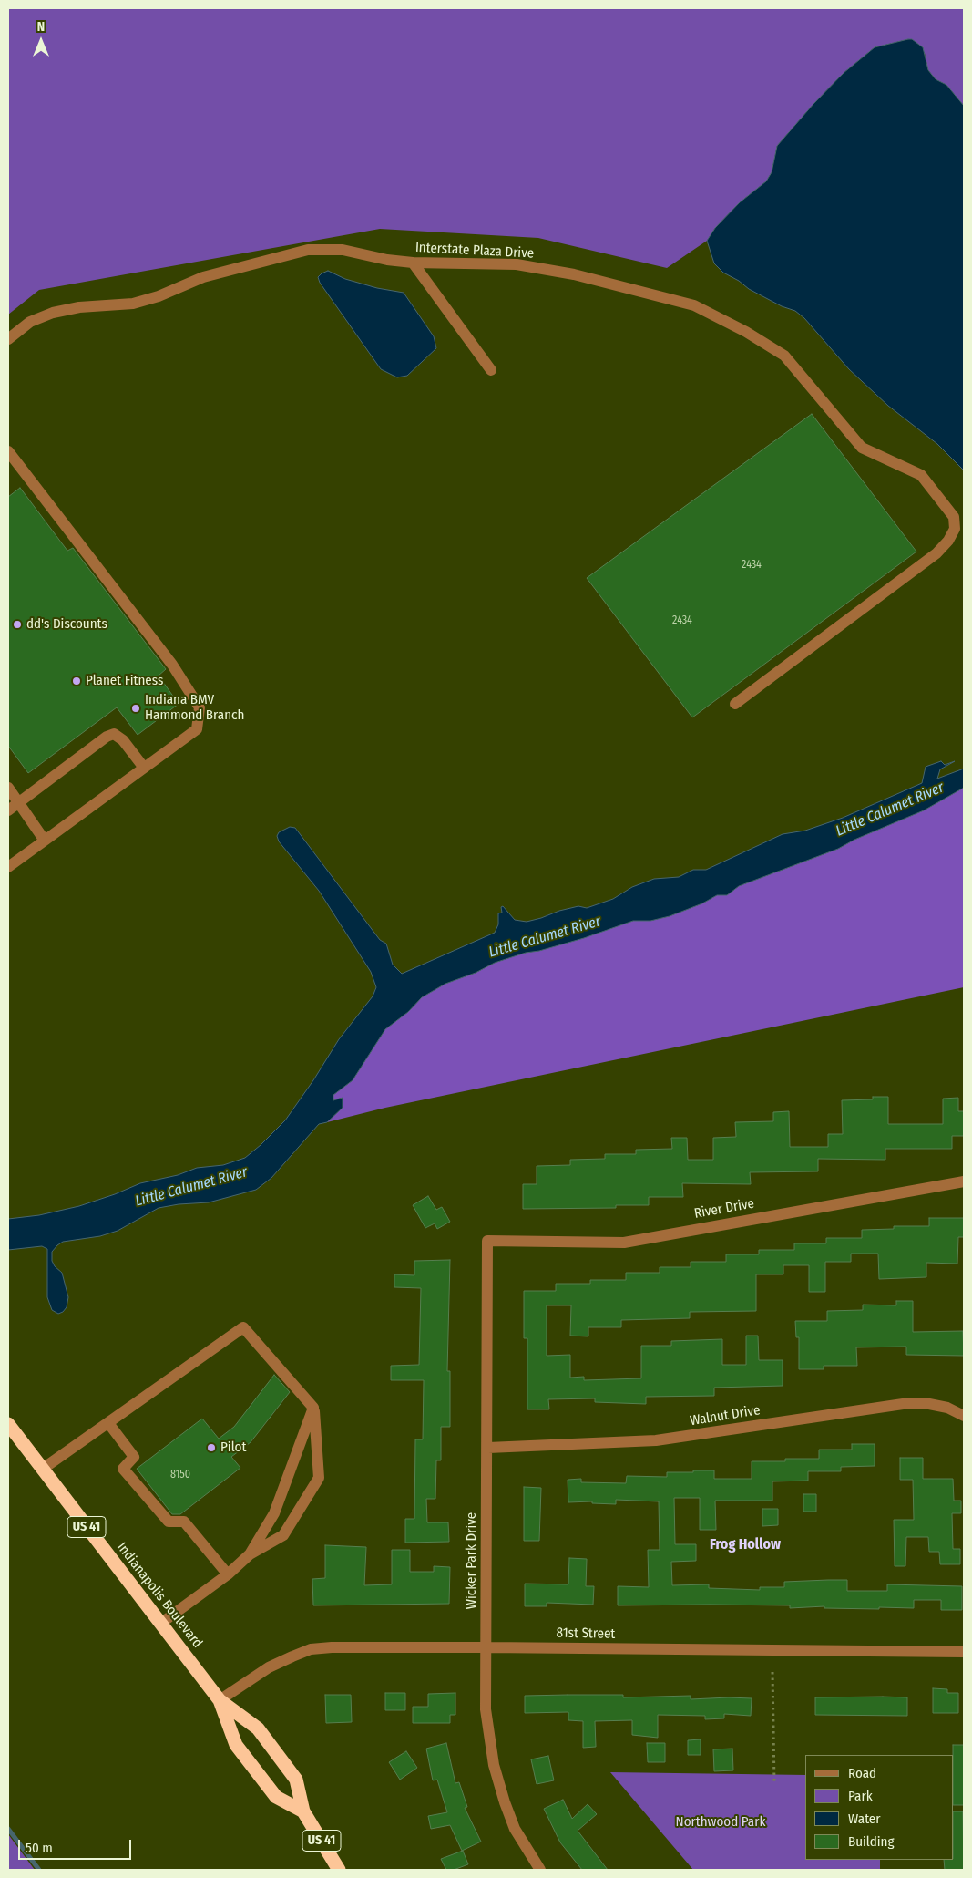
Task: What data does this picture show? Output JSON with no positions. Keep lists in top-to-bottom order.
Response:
{
  "streets": {
    "highway": ["US 41", "Indianapolis Boulevard"],
    "street": [
      "Interstate Plaza Drive",
      "River Drive",
      "Walnut Drive",
      "Wicker Park Drive",
      "81st Street"
    ]
  },
  "crossings": [
    ["River Drive", "Wicker Park Drive"],
    ["Walnut Drive", "Wicker Park Drive"],
    ["Wicker Park Drive", "81st Street"],
    ["Indianapolis Boulevard", "81st Street"]
  ],
  "districts": ["Frog Hollow"],
  "water": ["Little Calumet River"],
  "parks": ["Northwood Park"],
  "places": [
    "dd's Discounts",
    "Planet Fitness",
    "Indiana BMV Hammond Branch",
    "Pilot"
  ],
  "house_numbers": ["2434", "2434", "8150"],
  "legend": [
    "Road",
    "Park",
    "Water",
    "Building"
  ],
  "scale_bar": "50 m",
  "north": "top"
}
